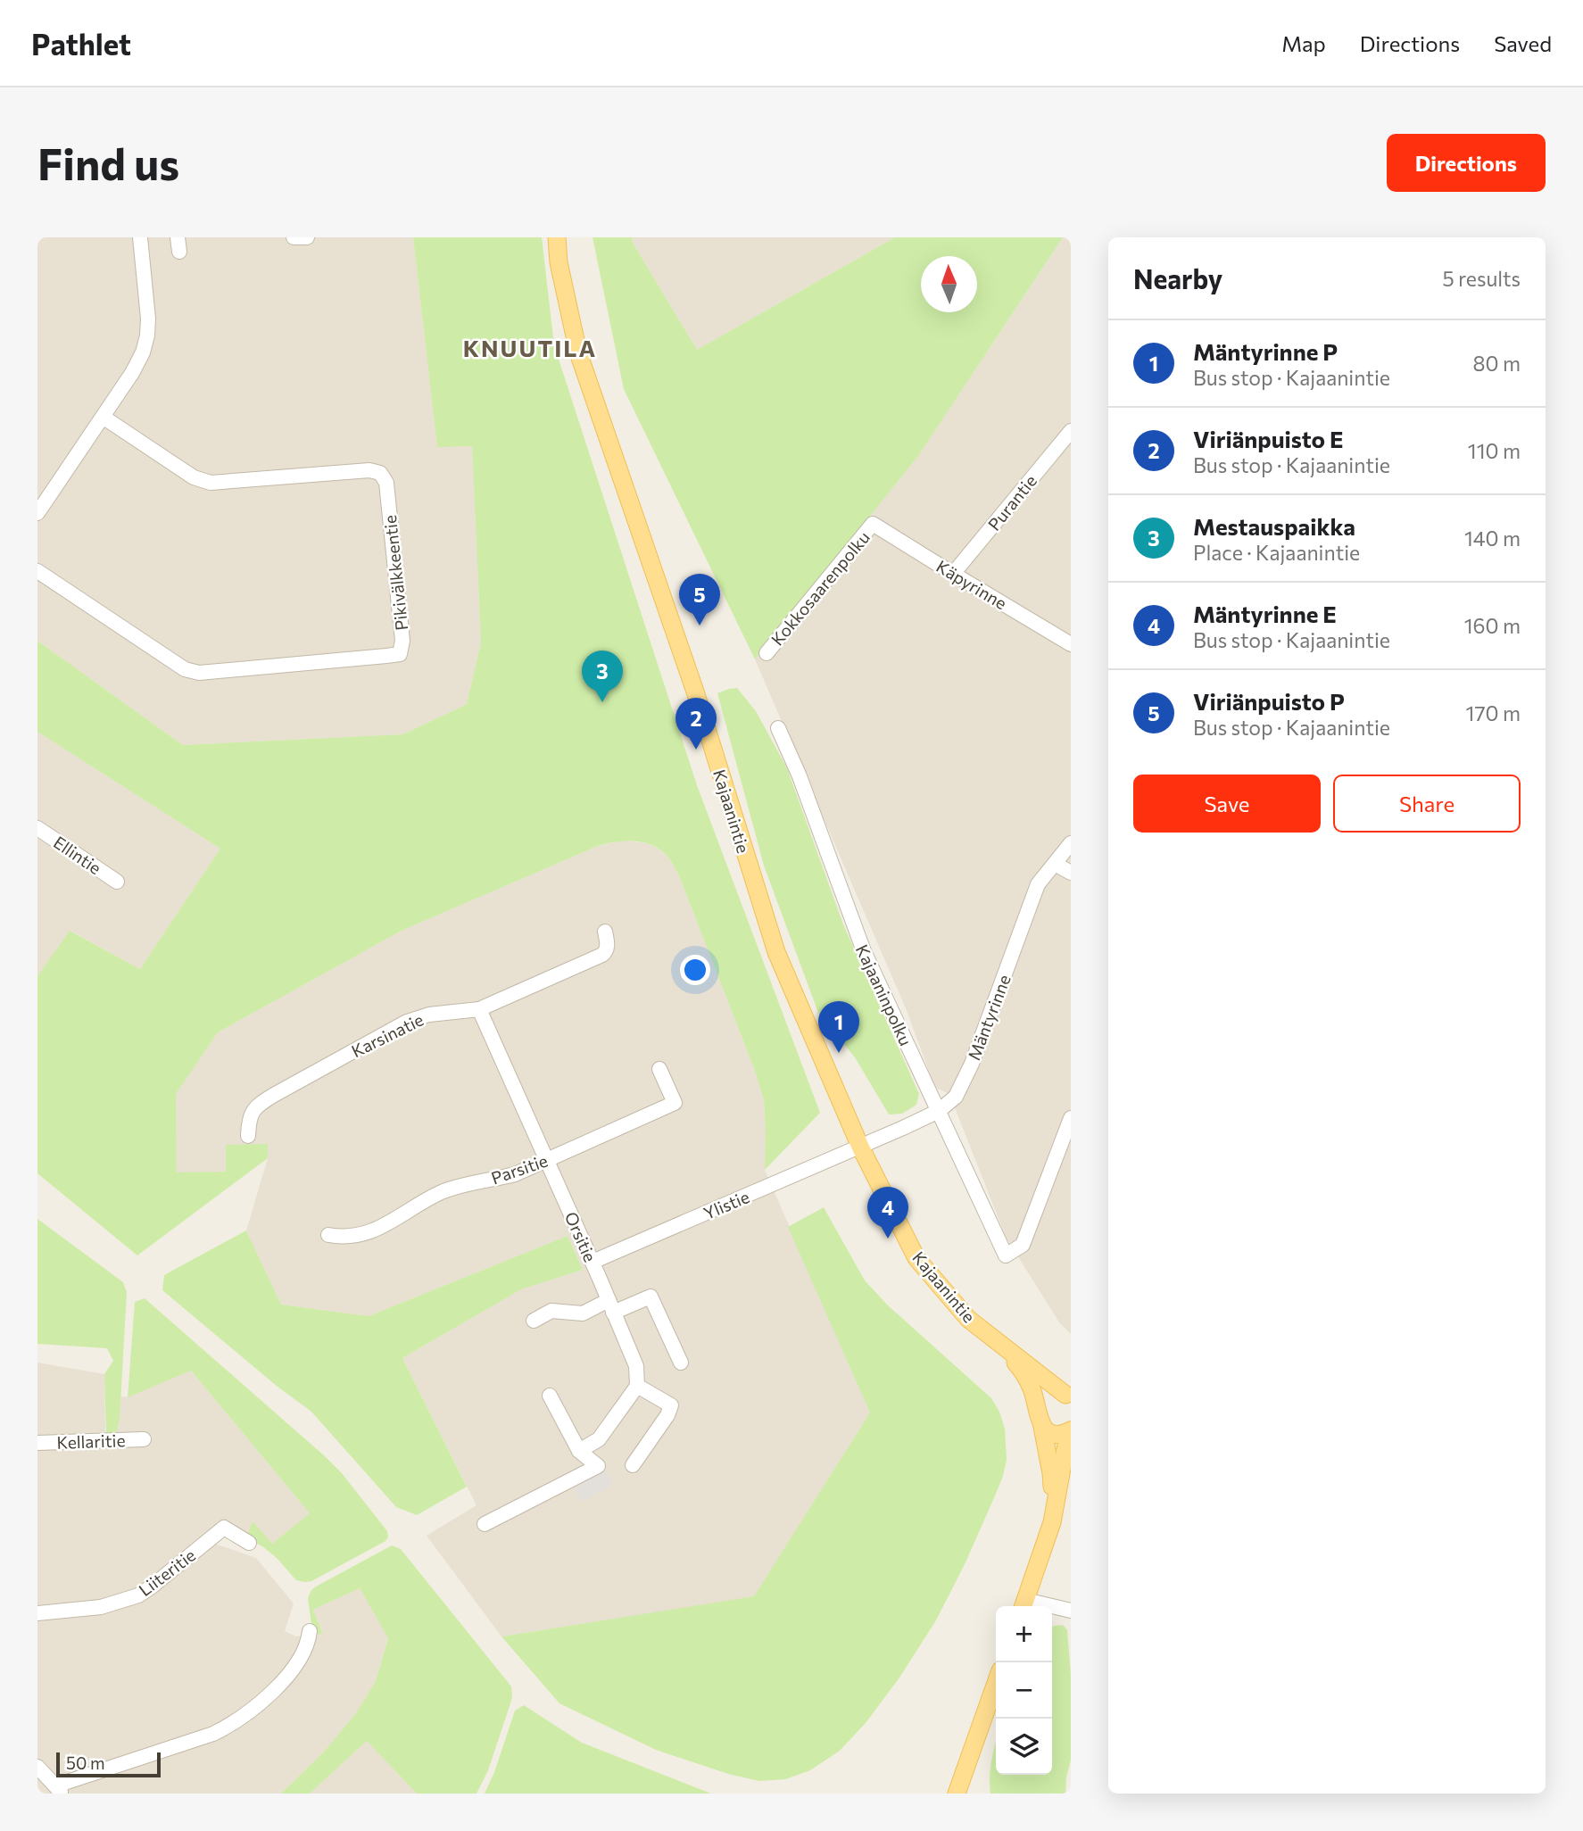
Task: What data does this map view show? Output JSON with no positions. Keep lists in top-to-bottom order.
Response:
{
  "streets": {
    "main road": ["Kajaanintie"],
    "street": [
      "Purantie",
      "Pikivälkkeentie",
      "Käpyrinne",
      "Kokkosaarenpolku",
      "Ellintie",
      "Kajaaninpolku",
      "Mäntyrinne",
      "Karsinatie",
      "Parsitie",
      "Ylistie",
      "Orsitie",
      "Kellaritie",
      "Liiteritie"
    ]
  },
  "crossings": [
    ["Purantie", "Käpyrinne"],
    ["Käpyrinne", "Kokkosaarenpolku"],
    ["Kajaanintie", "Mäntyrinne"],
    ["Kajaanintie", "Ylistie"],
    ["Kajaaninpolku", "Mäntyrinne"],
    ["Mäntyrinne", "Ylistie"],
    ["Karsinatie", "Orsitie"],
    ["Parsitie", "Orsitie"],
    ["Ylistie", "Orsitie"]
  ],
  "districts": ["KNUUTILA"],
  "scale_bar": "50 m",
  "north": "top",
  "page": {
    "header": "Pathlet",
    "nav": ["Map", "Directions", "Saved"],
    "buttons": [
      "Directions",
      ["Save", "Share"]
    ],
    "title": "Find us",
    "heading": ["Nearby", "5 results"],
    "list": [
      {
        "mark": "1",
        "name": "Mäntyrinne P",
        "note": "Bus stop · Kajaanintie",
        "value": "80 m"
      },
      {
        "mark": "2",
        "name": "Viriänpuisto E",
        "note": "Bus stop · Kajaanintie",
        "value": "110 m"
      },
      {
        "mark": "3",
        "name": "Mestauspaikka",
        "note": "Place · Kajaanintie",
        "value": "140 m"
      },
      {
        "mark": "4",
        "name": "Mäntyrinne E",
        "note": "Bus stop · Kajaanintie",
        "value": "160 m"
      },
      {
        "mark": "5",
        "name": "Viriänpuisto P",
        "note": "Bus stop · Kajaanintie",
        "value": "170 m"
      }
    ],
    "pins": [
      "5",
      "3",
      "2",
      "1",
      "4"
    ],
    "map_buttons": ["+", "−"],
    "scale": "50 m"
  }
}
